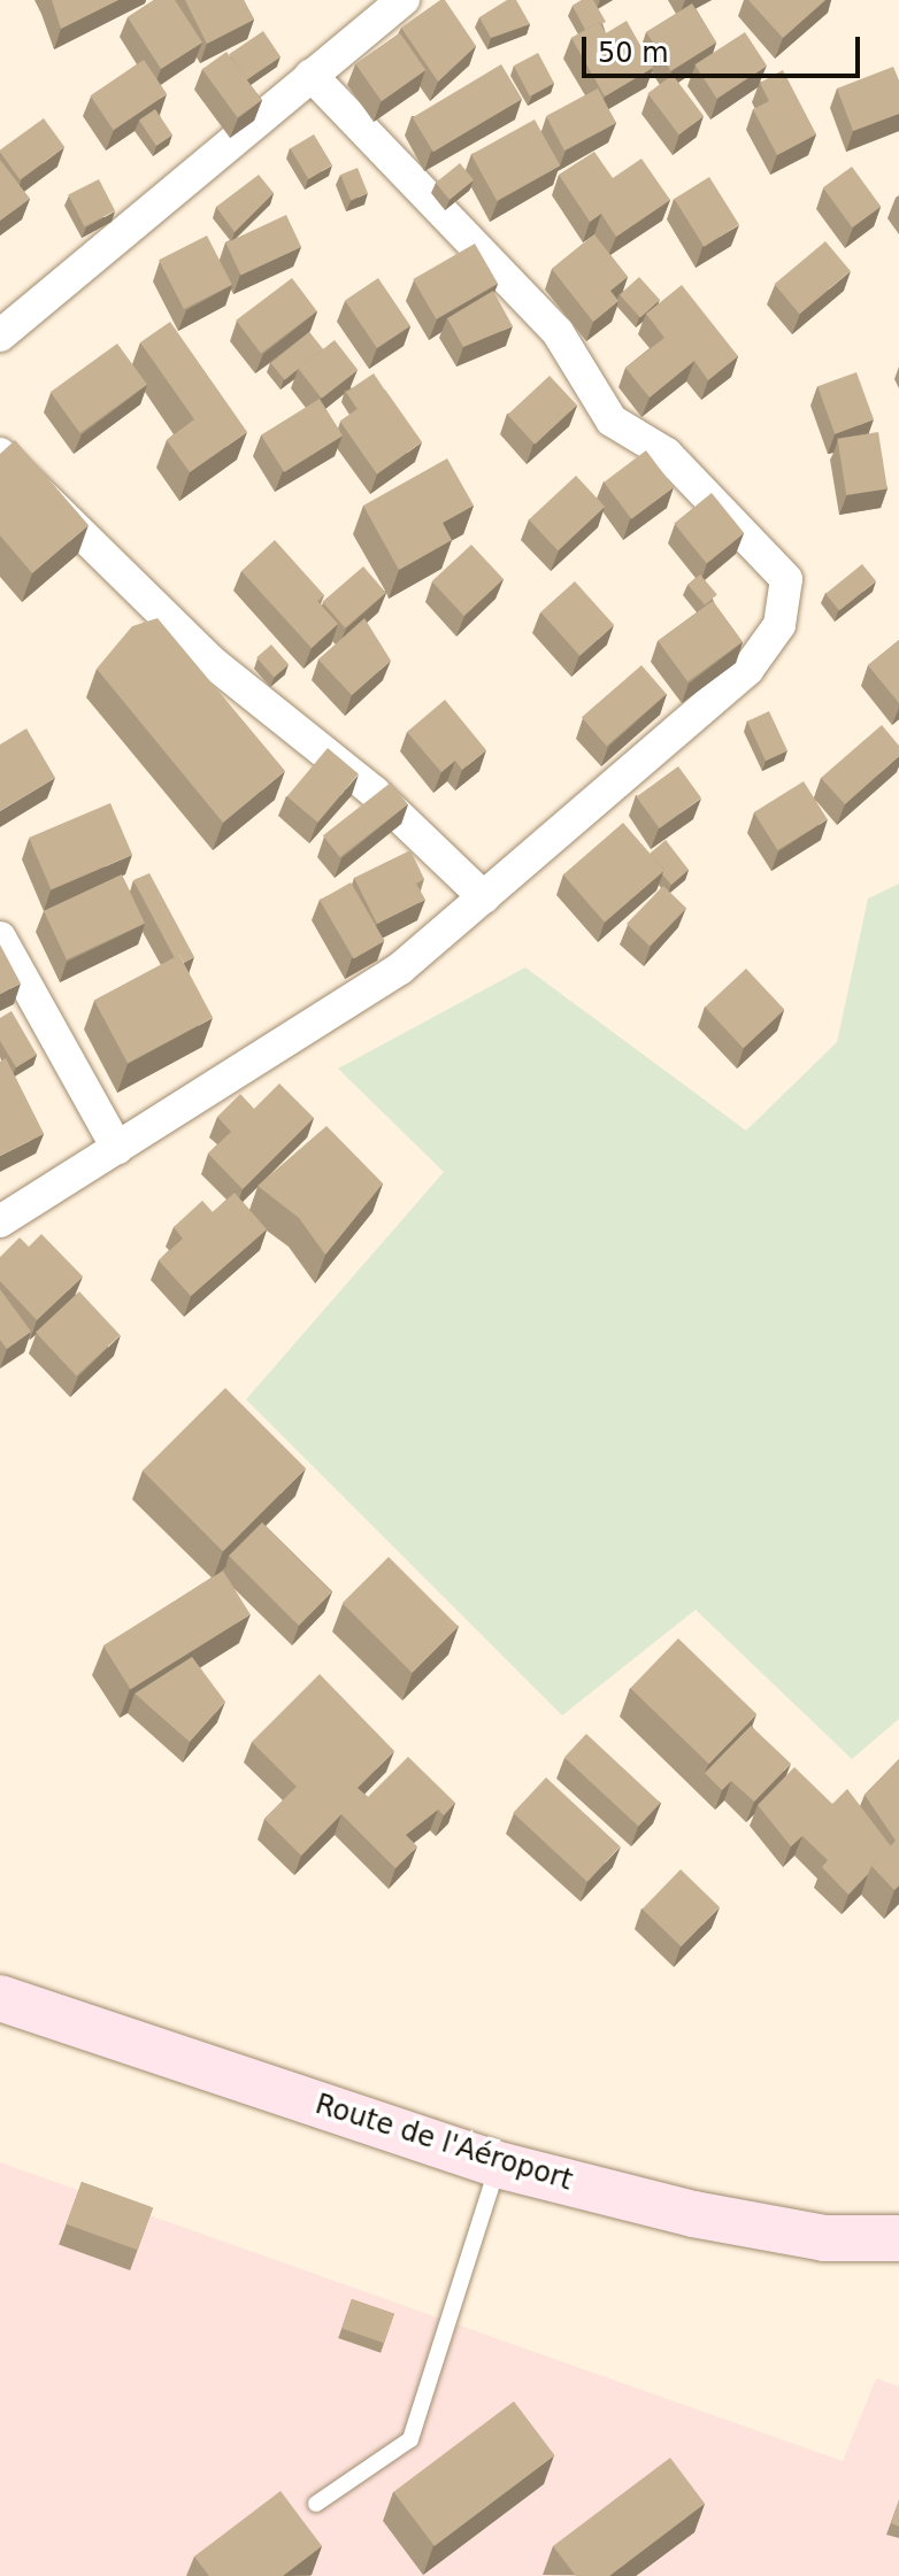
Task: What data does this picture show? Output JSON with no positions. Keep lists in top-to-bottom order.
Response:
{
  "streets": {
    "main road": ["Route de l'Aéroport"]
  },
  "scale_bar": "50 m"
}
